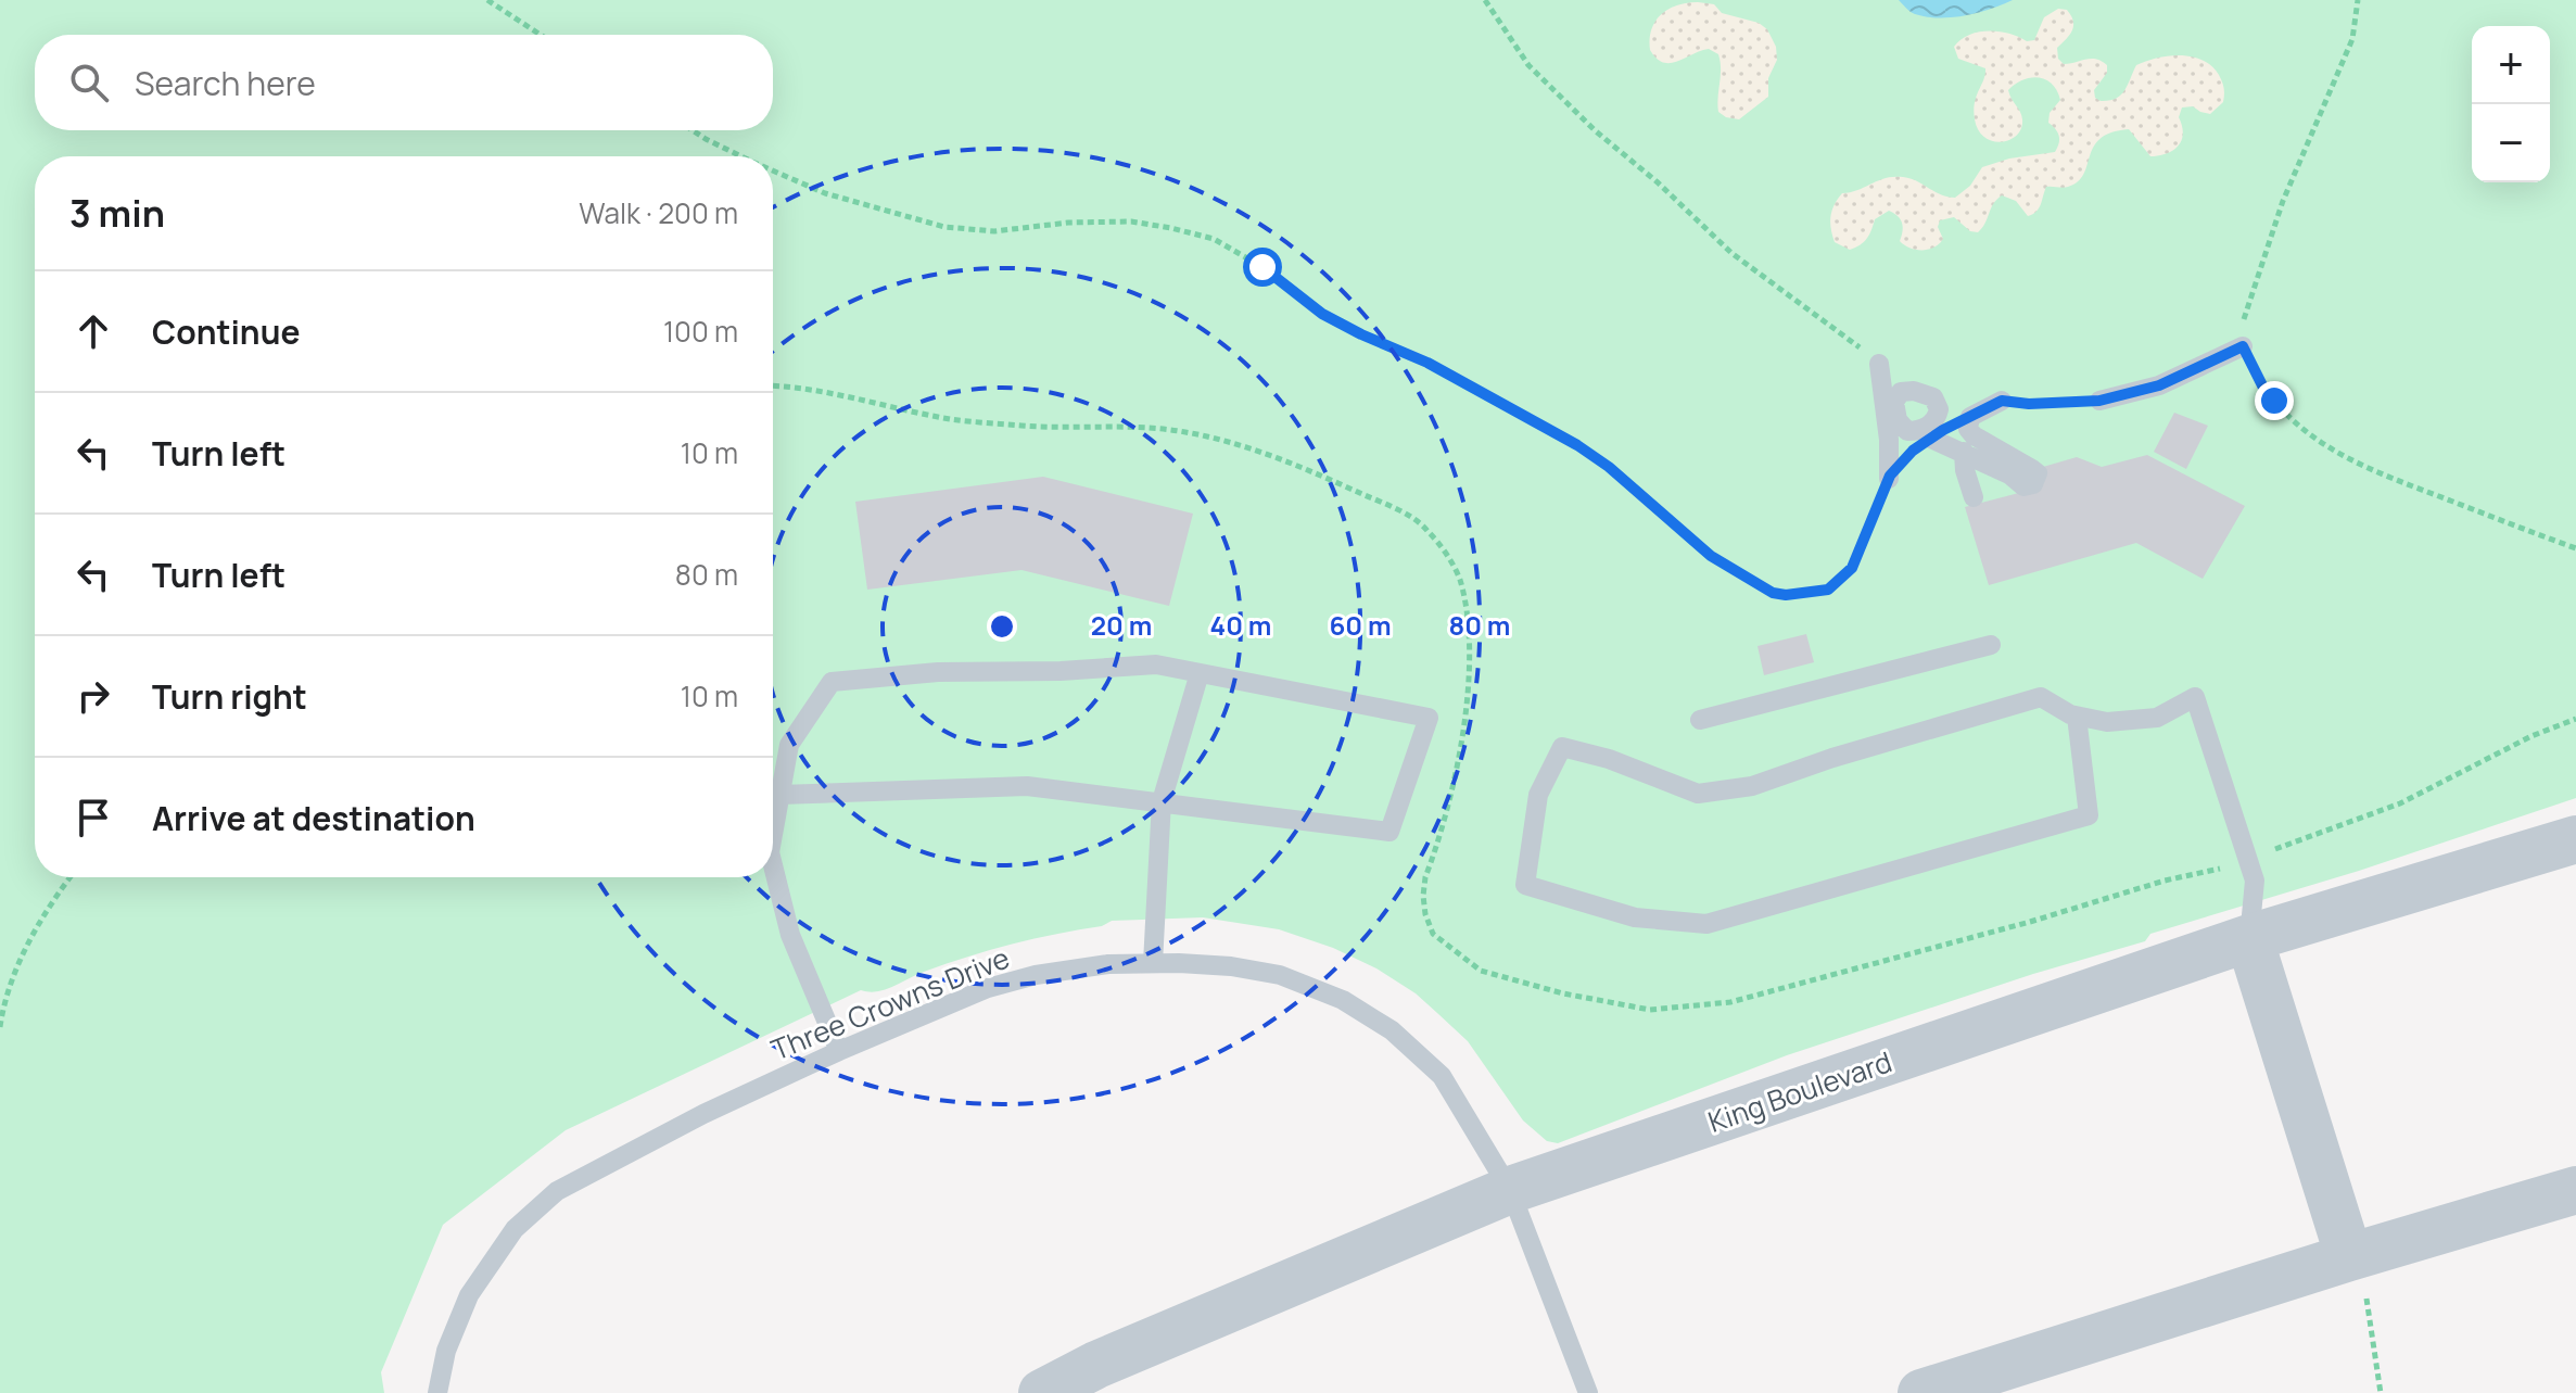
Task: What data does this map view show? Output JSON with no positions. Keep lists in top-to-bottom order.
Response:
{
  "streets": {
    "street": ["King Boulevard"],
    "lane": ["Three Crowns Drive"]
  },
  "crossings": [
    ["Three Crowns Drive", "King Boulevard"]
  ],
  "page": {
    "map_buttons": ["+", "−"],
    "search": "Search here",
    "heading": ["3 min", "Walk · 200 m"],
    "list": [
      ["Continue", "100 m"],
      ["Turn left", "10 m"],
      ["Turn left", "80 m"],
      ["Turn right", "10 m"],
      "Arrive at destination"
    ]
  },
  "rings": [
    "20 m",
    "40 m",
    "60 m",
    "80 m"
  ]
}
